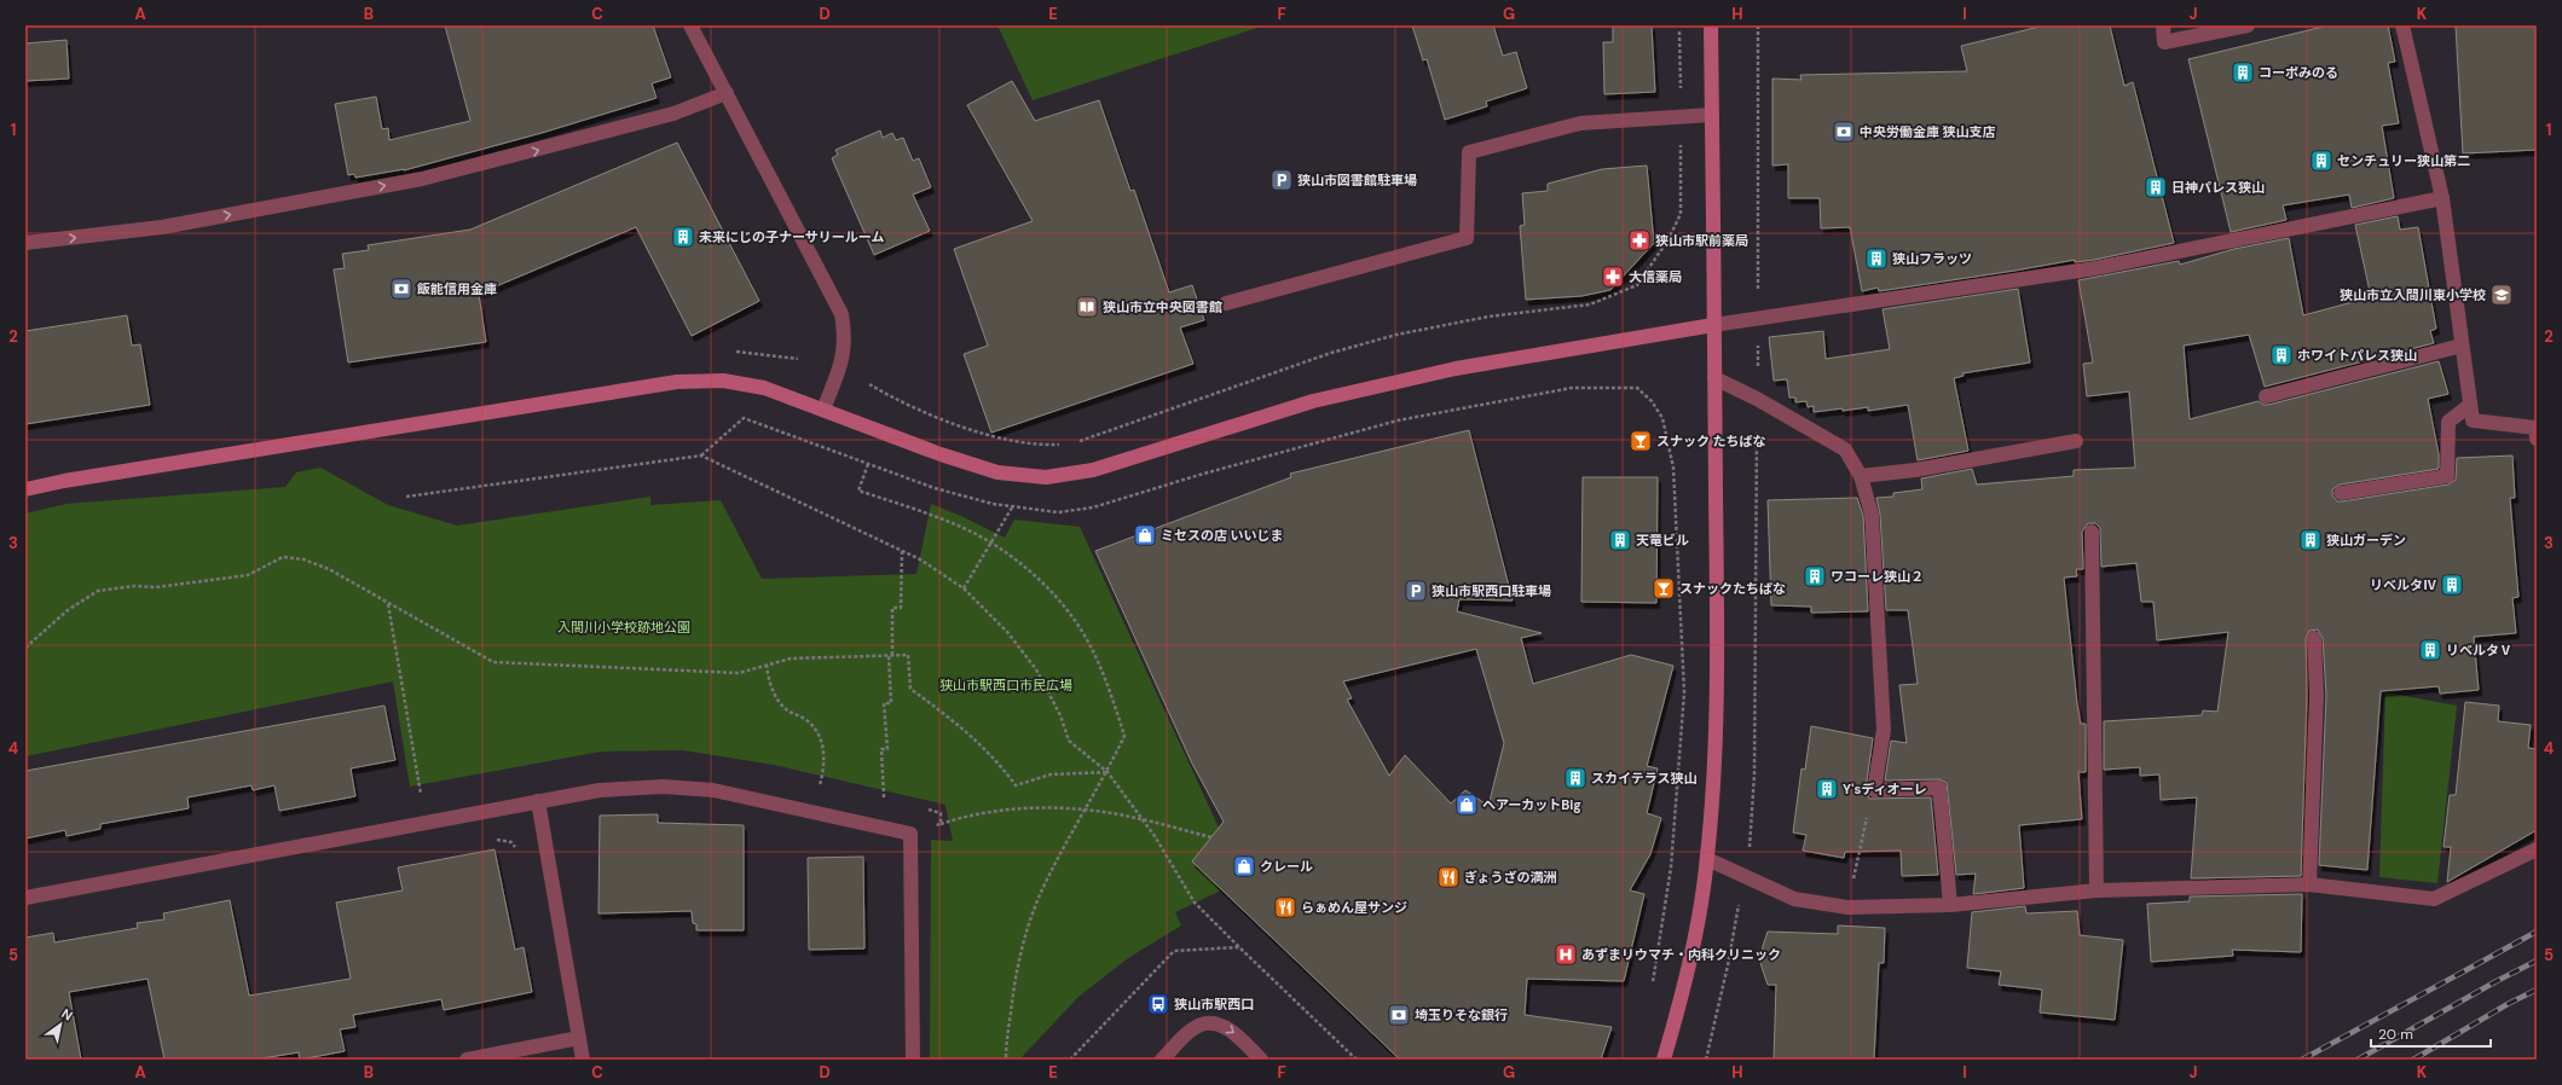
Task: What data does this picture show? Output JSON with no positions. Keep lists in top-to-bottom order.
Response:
{
  "parks": ["入間川小学校跡地公園", "狭山市駅西口市民広場"],
  "places": {
    "building": [
      "コーポみのる",
      "センチュリー狭山第二",
      "日神パレス狭山",
      "未来にじの子ナーサリールーム",
      "狭山フラッツ",
      "ホワイトパレス狭山",
      "天竜ビル",
      "狭山ガーデン",
      "ワコーレ狭山２",
      "リベルタⅣ",
      "リベルタⅤ",
      "スカイテラス狭山",
      "Y'sディオーレ"
    ],
    "bank": ["中央労働金庫 狭山支店", "飯能信用金庫", "埼玉りそな銀行"],
    "parking": ["狭山市図書館駐車場", "狭山市駅西口駐車場"],
    "pharmacy": ["狭山市駅前薬局", "大信薬局"],
    "school or university": ["狭山市立入間川東小学校"],
    "library": ["狭山市立中央図書館"],
    "bar": ["スナック たちばな", "スナックたちばな"],
    "shop": ["ミセスの店 いいじま", "ヘアーカットBig", "クレール"],
    "restaurant": ["ぎょうざの満洲", "らぁめん屋サンジ"],
    "hospital": ["あずまリウマチ・内科クリニック"],
    "bus stop": ["狭山市駅西口"]
  },
  "scale_bar": "20 m",
  "north": "top right",
  "grid": {
    "columns": [
      "A",
      "B",
      "C",
      "D",
      "E",
      "F",
      "G",
      "H",
      "I",
      "J",
      "K"
    ],
    "rows": [
      "1",
      "2",
      "3",
      "4",
      "5"
    ]
  }
}
